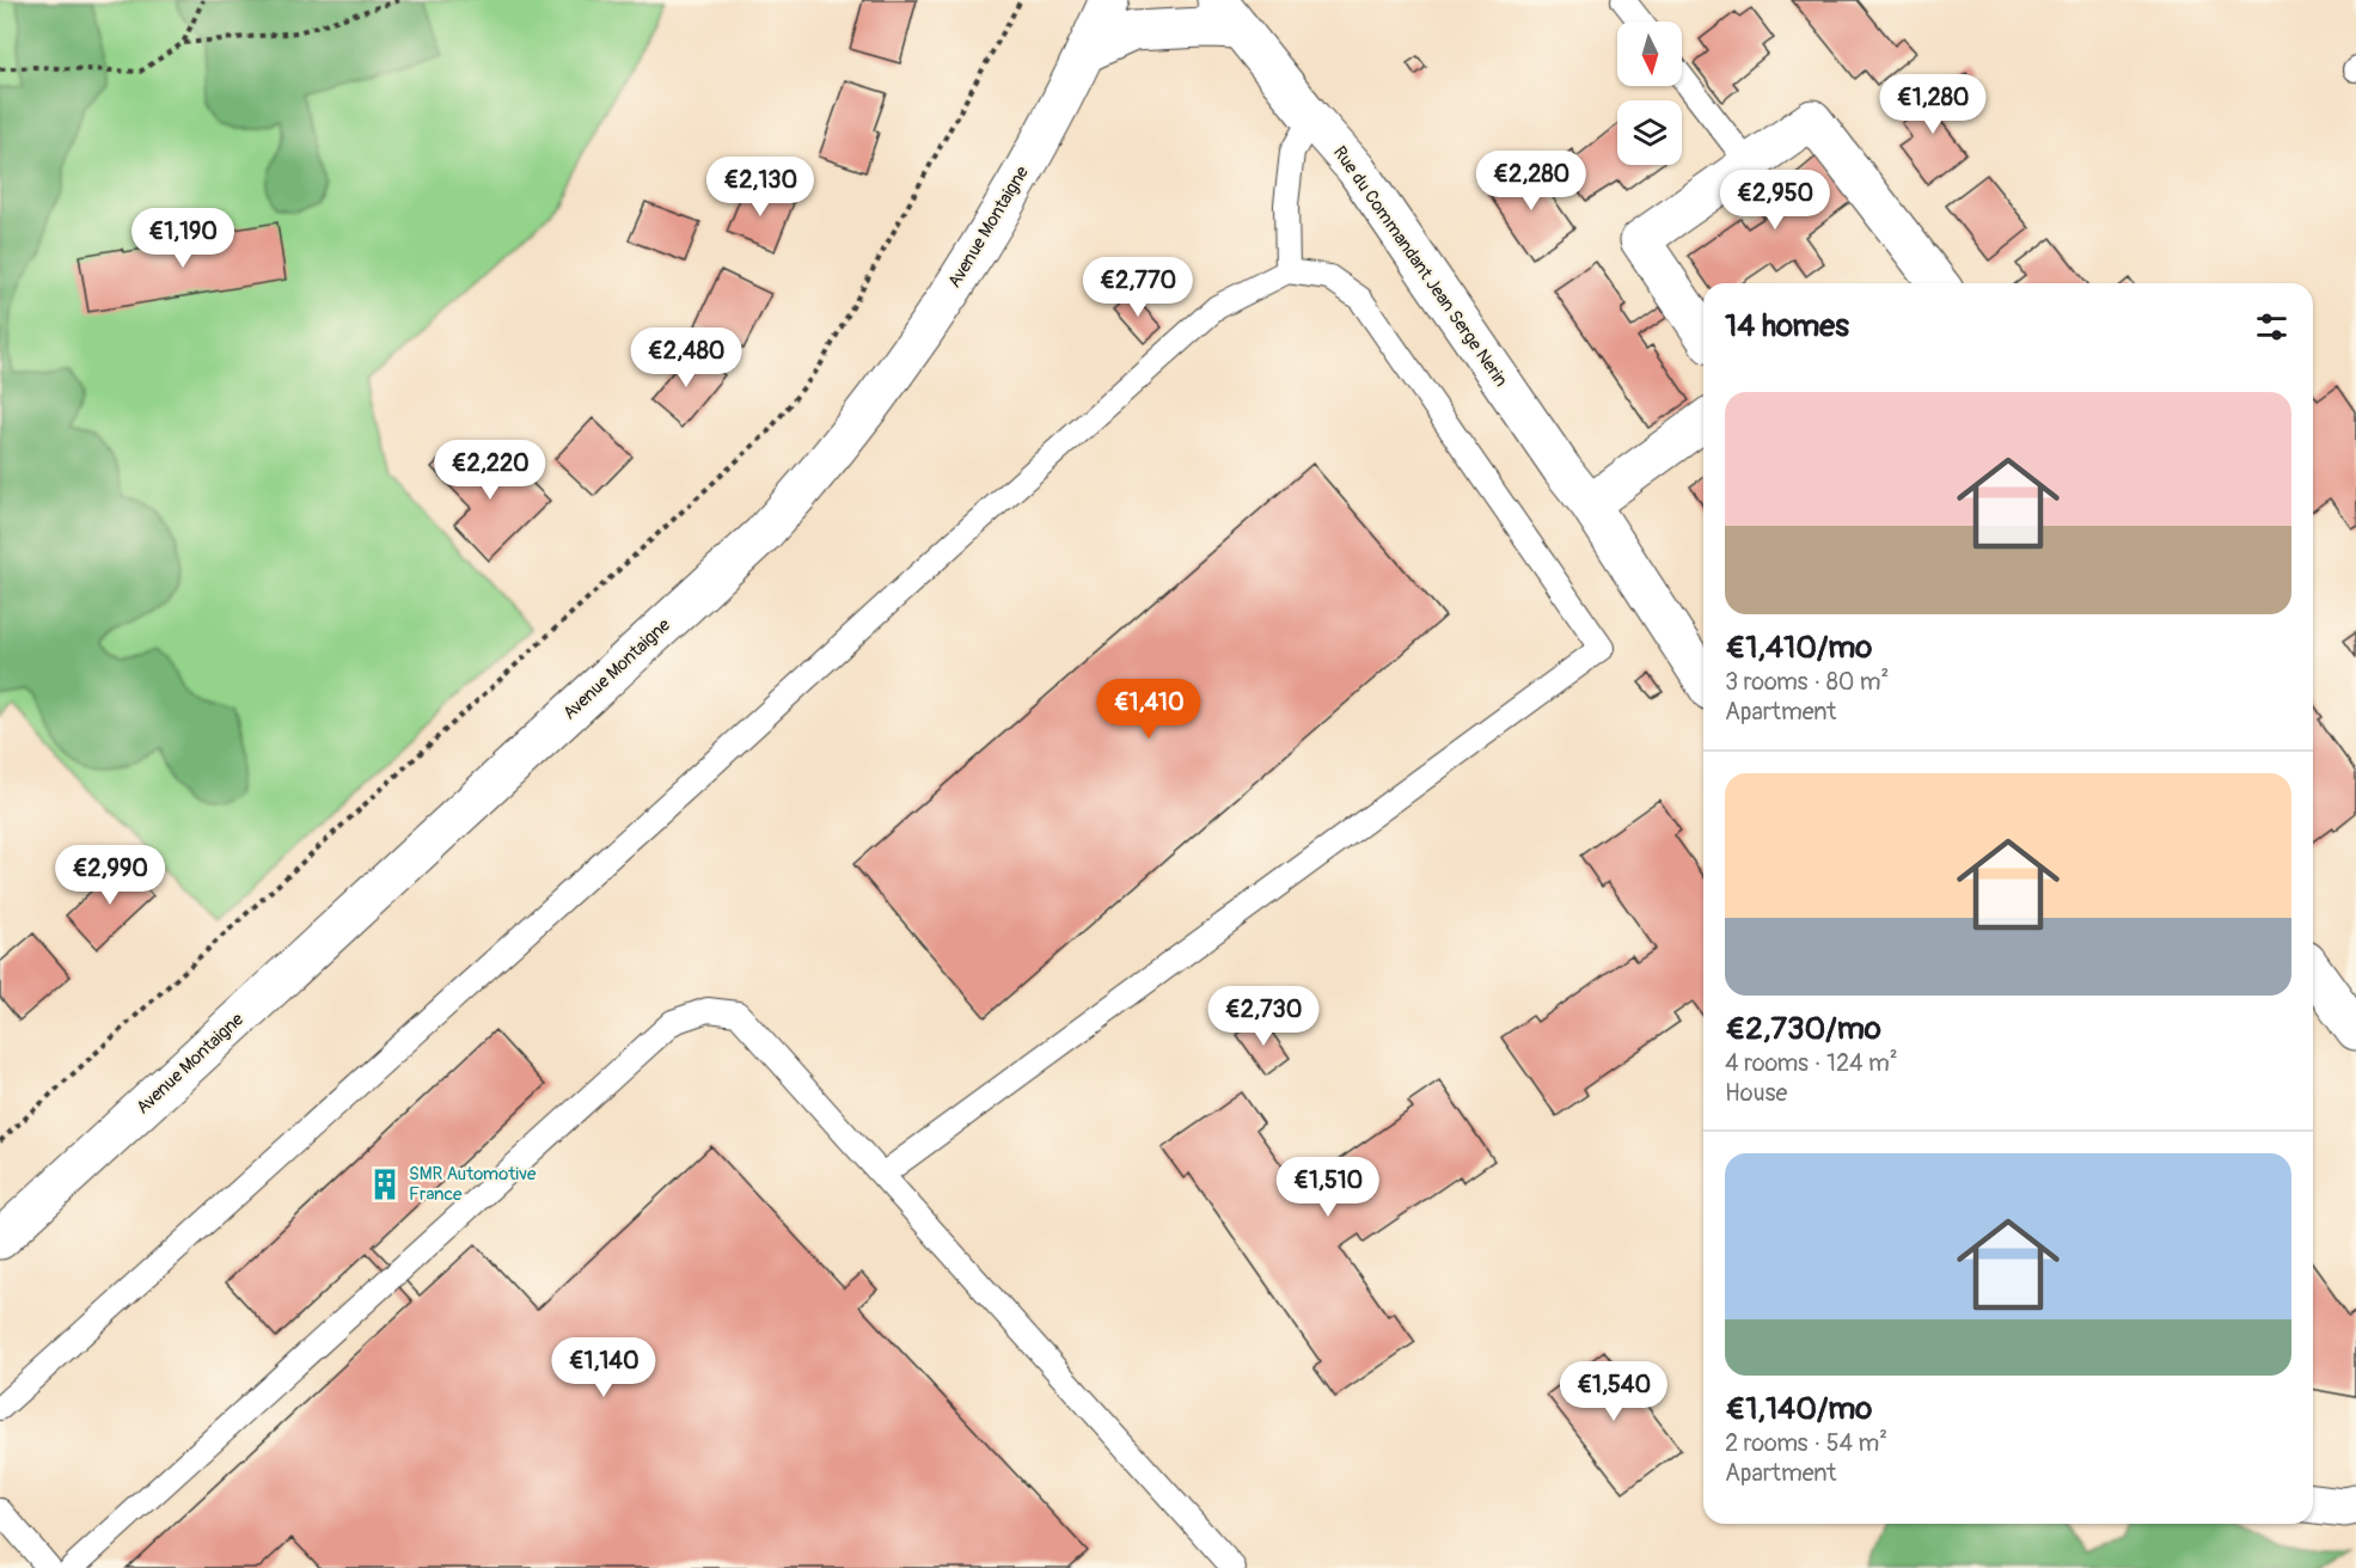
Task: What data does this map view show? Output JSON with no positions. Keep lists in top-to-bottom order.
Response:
{
  "streets": {
    "street": ["Avenue Montaigne", "Rue du Commandant Jean Serge Nerin"]
  },
  "places": {
    "building": ["SMR Automotive France"]
  },
  "north": "bottom",
  "page": {
    "price": [
      "€1,280",
      "€2,280",
      "€2,130",
      "€2,950",
      "€1,190",
      "€2,770",
      "€2,480",
      "€2,220",
      "€1,410",
      "€2,990",
      "€2,730",
      "€1,510",
      "€1,140",
      "€1,540"
    ],
    "heading": "14 homes",
    "list": [
      {
        "name": "€1,410/mo",
        "note": "3 rooms · 80 m² · Apartment"
      },
      {
        "name": "€2,730/mo",
        "note": "4 rooms · 124 m² · House"
      },
      {
        "name": "€1,140/mo",
        "note": "2 rooms · 54 m² · Apartment"
      }
    ]
  }
}
